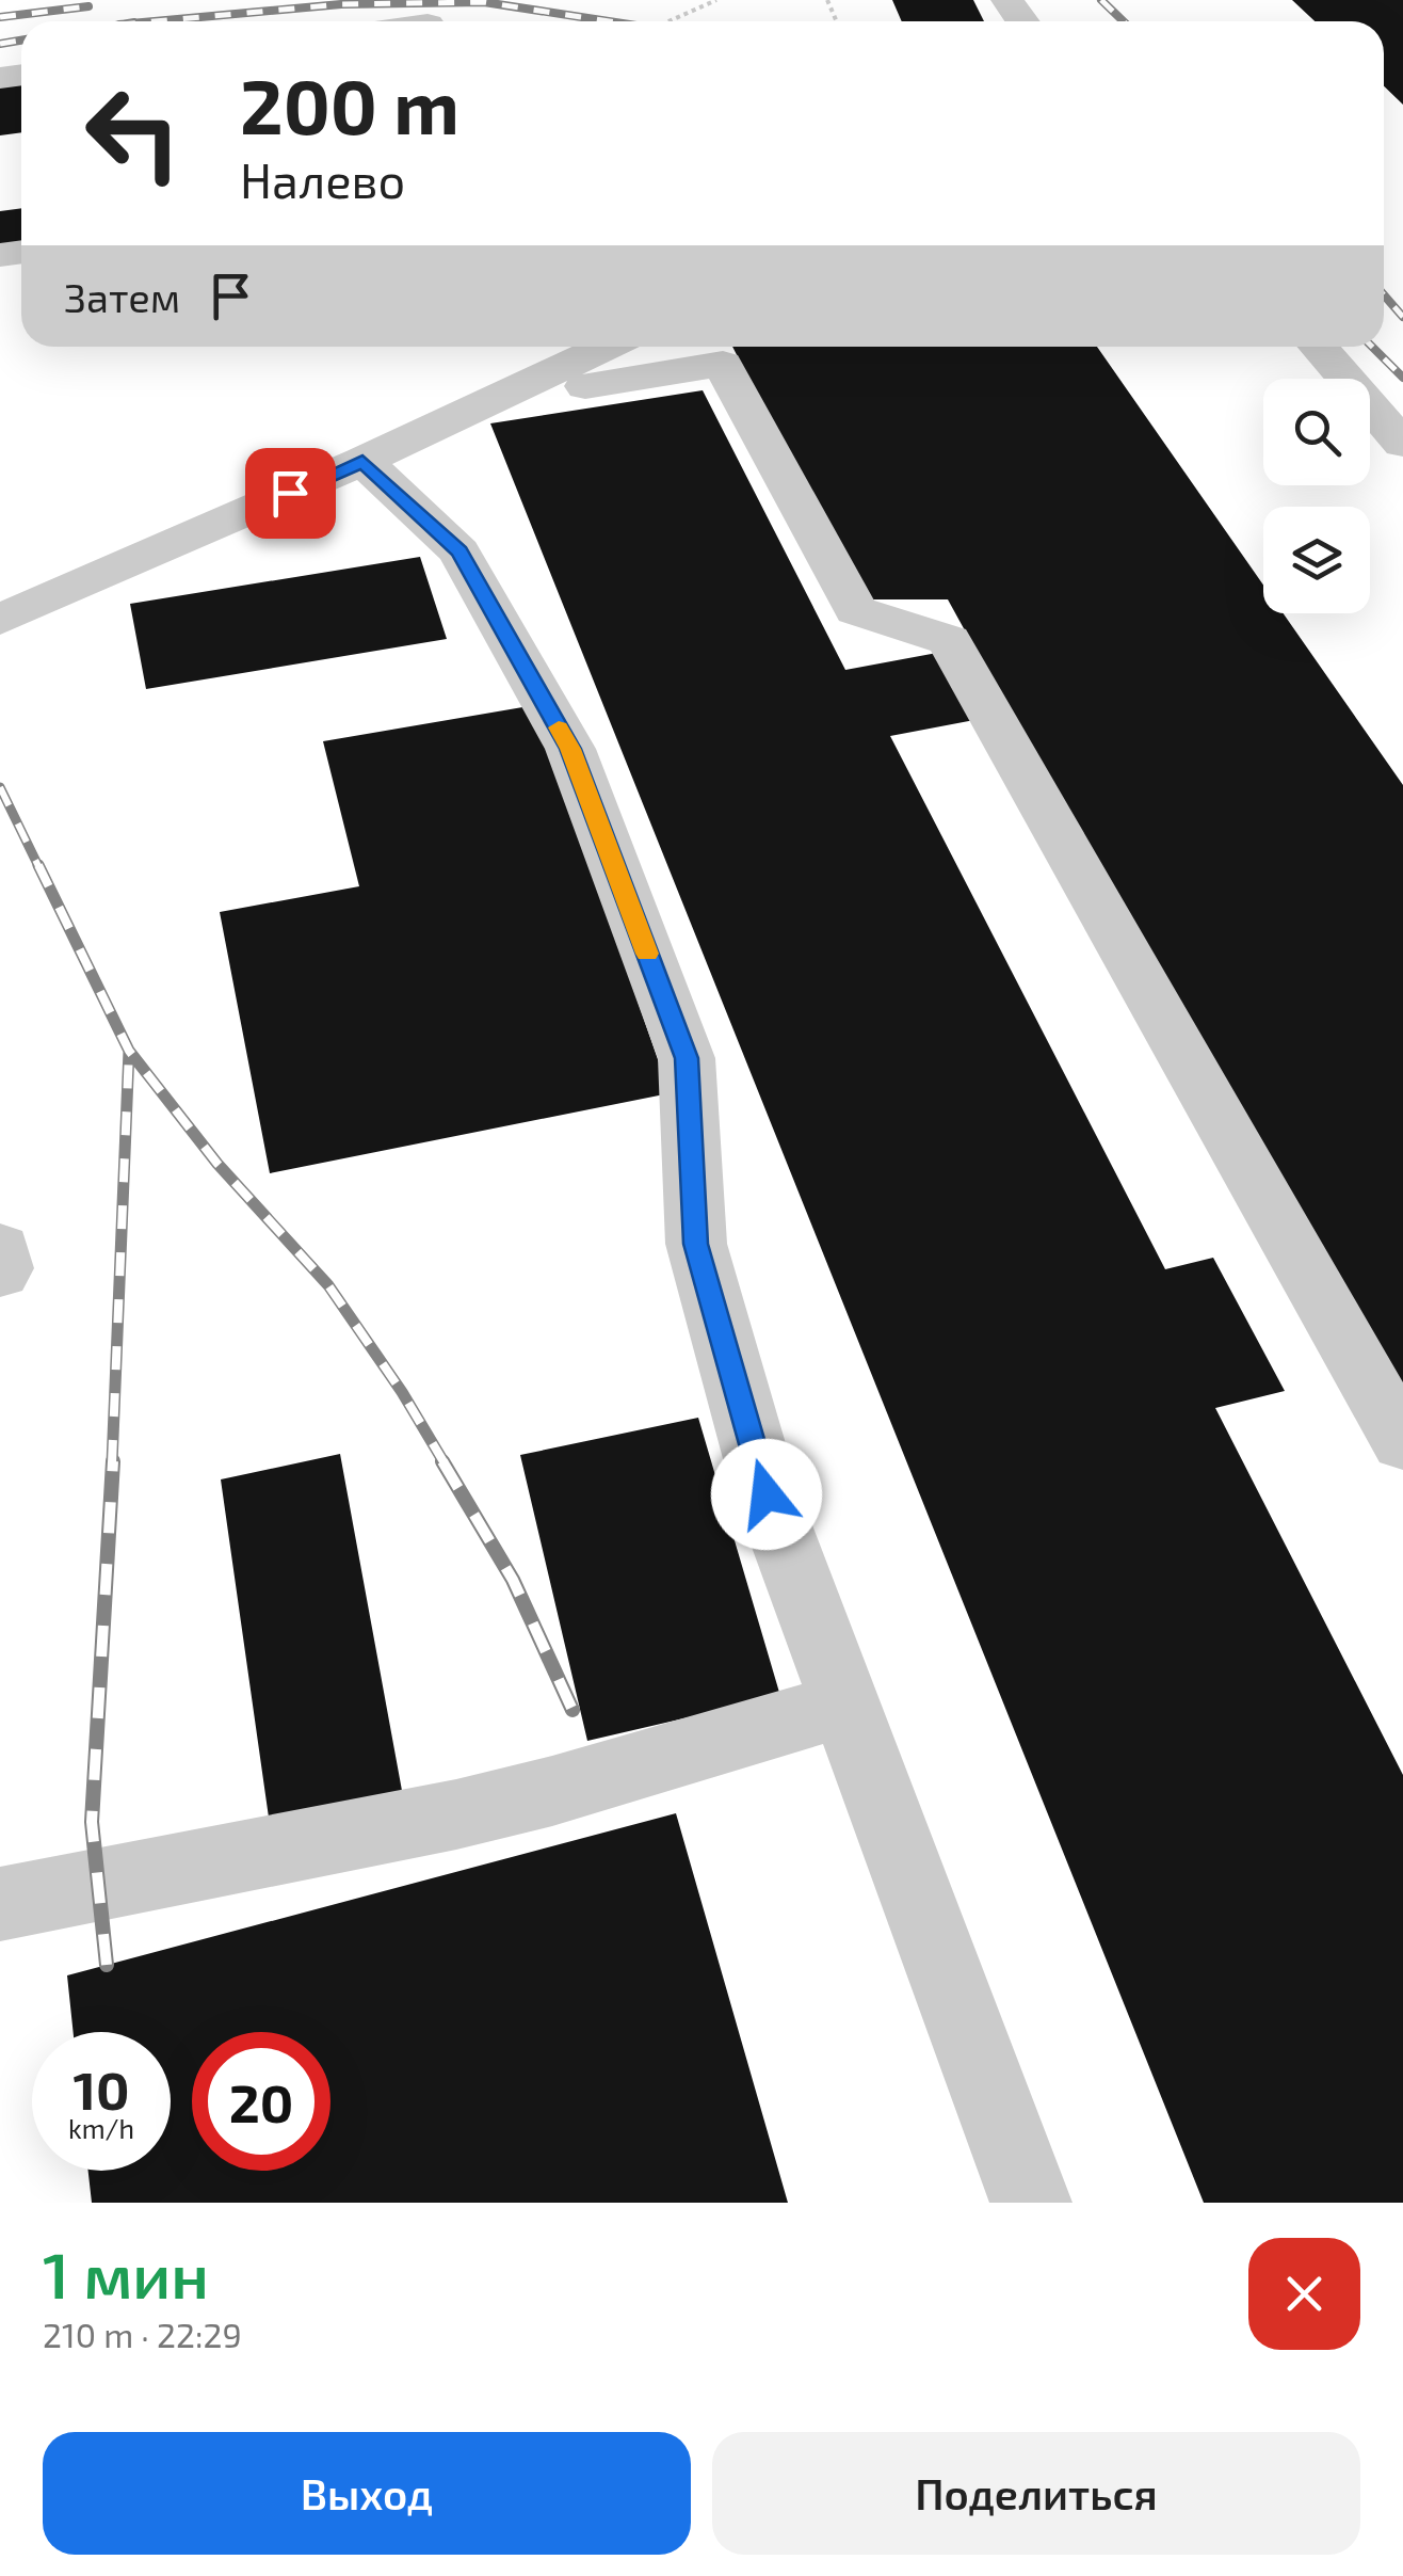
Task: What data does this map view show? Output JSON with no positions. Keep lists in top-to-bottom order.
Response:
{
  "page": {
    "turn": ["200 m", "Налево"],
    "then": "Затем",
    "speed": "10 km/h",
    "limit": "20",
    "heading": ["1 мин", "210 m · 22:29"],
    "buttons": ["Выход", "Поделиться"]
  }
}
